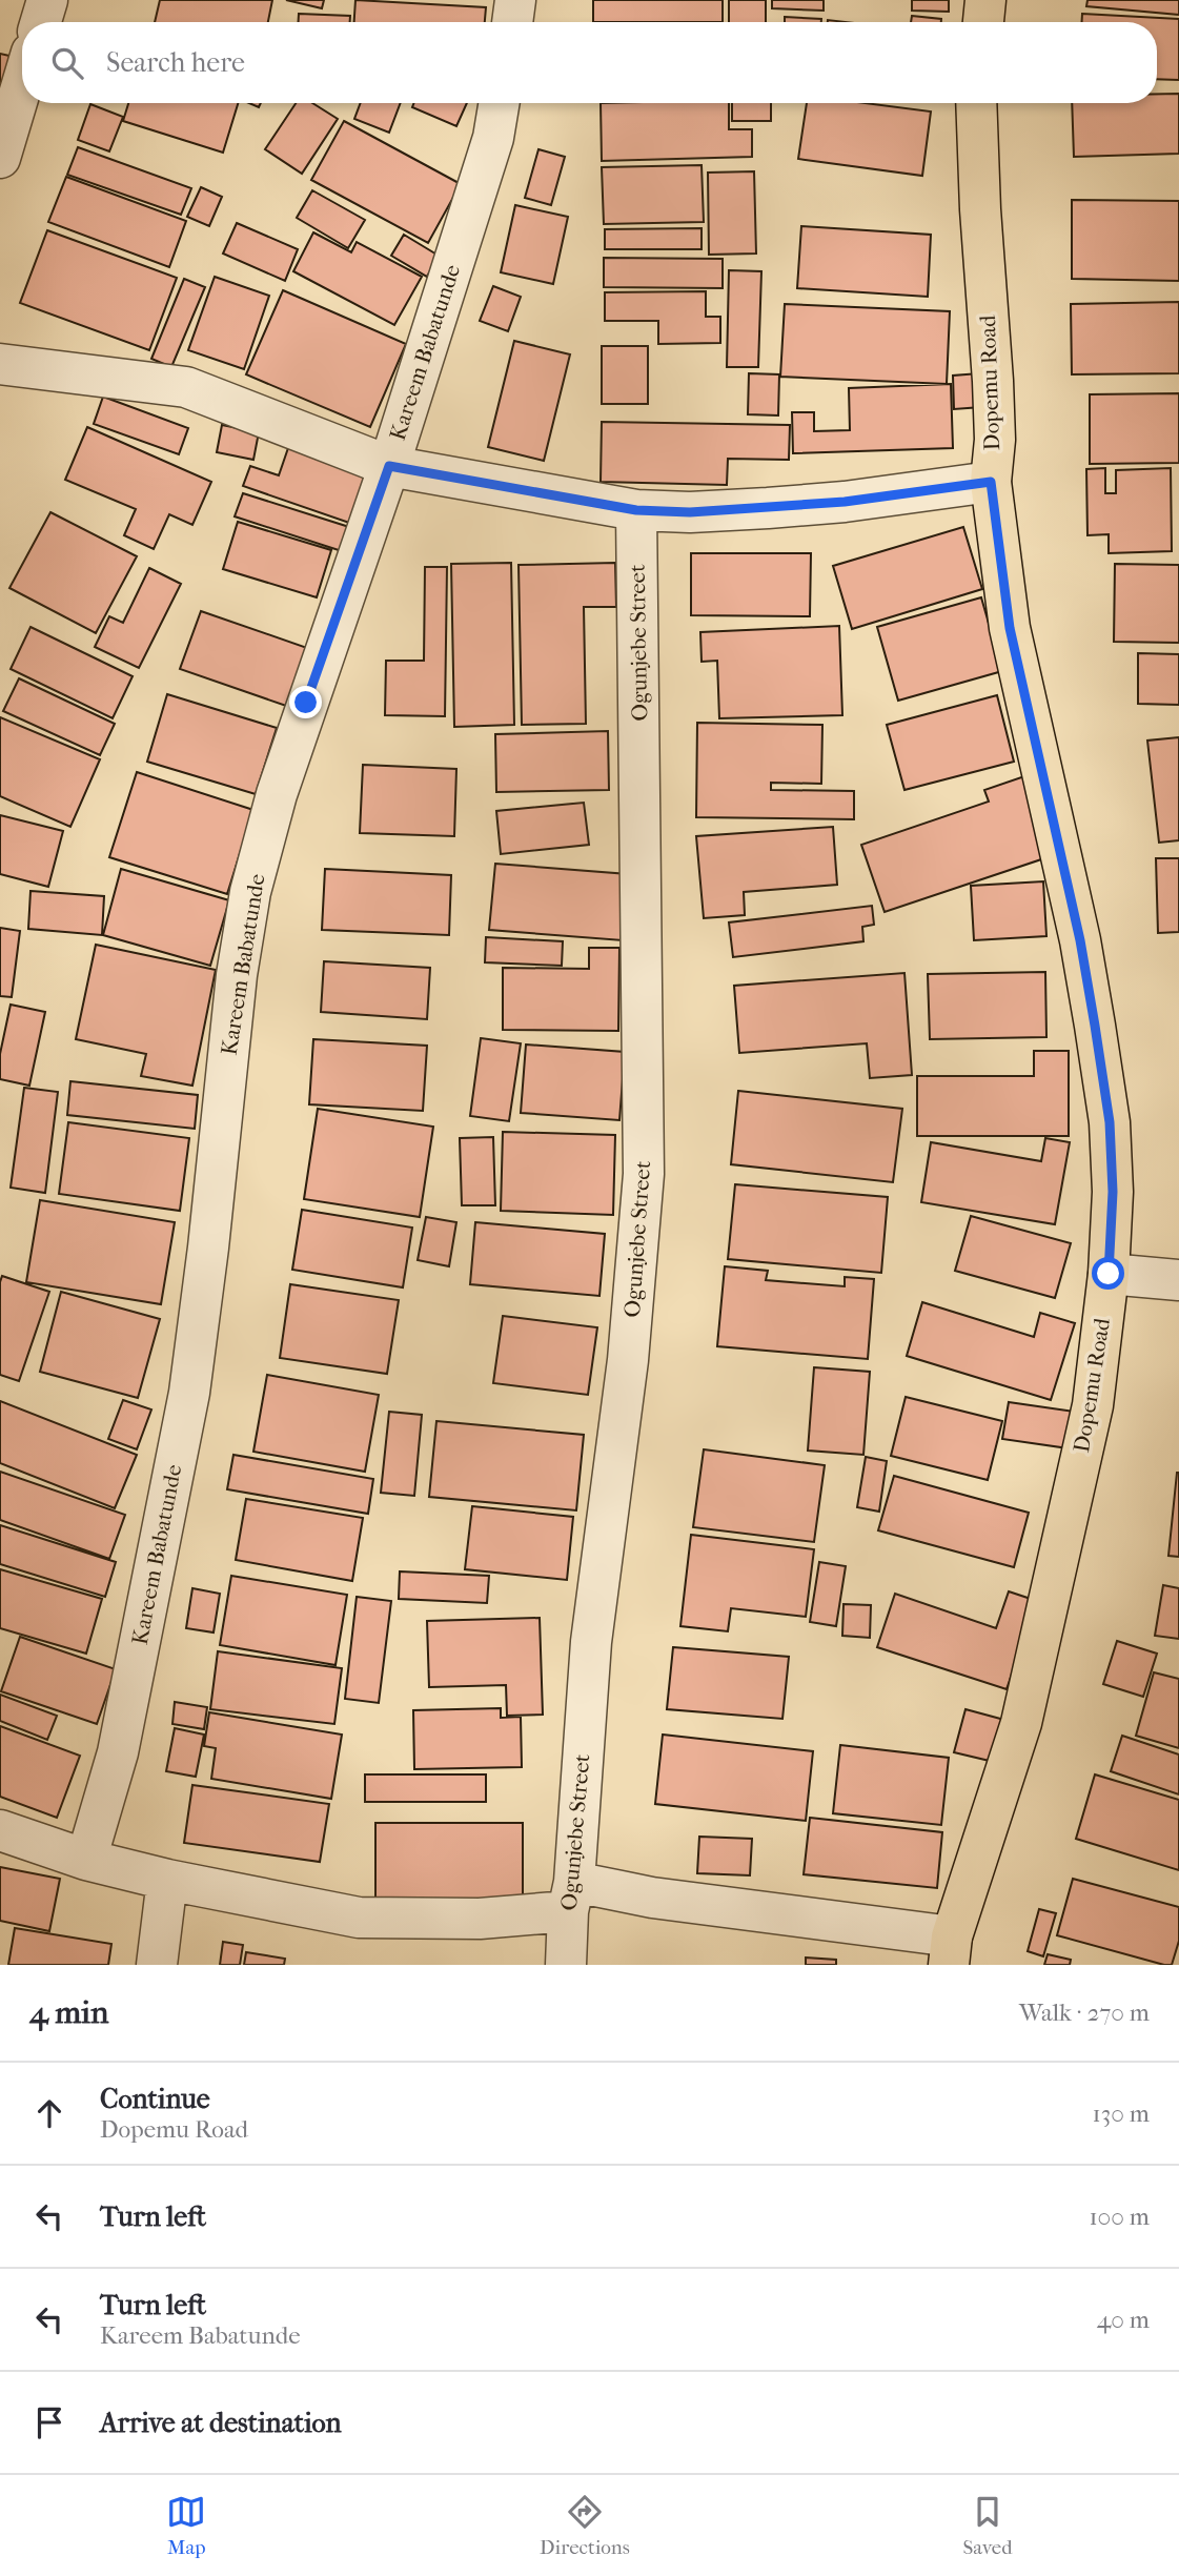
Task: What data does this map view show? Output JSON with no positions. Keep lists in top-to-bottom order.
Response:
{
  "streets": {
    "main road": ["Dopemu Road"],
    "street": ["Kareem Babatunde", "Ogunjebe Street"]
  },
  "page": {
    "search": "Search here",
    "heading": ["4 min", "Walk · 270 m"],
    "list": [
      ["Continue", "Dopemu Road", "130 m"],
      ["Turn left", "100 m"],
      ["Turn left", "Kareem Babatunde", "40 m"],
      "Arrive at destination"
    ],
    "nav": ["Map", "Directions", "Saved"]
  }
}
